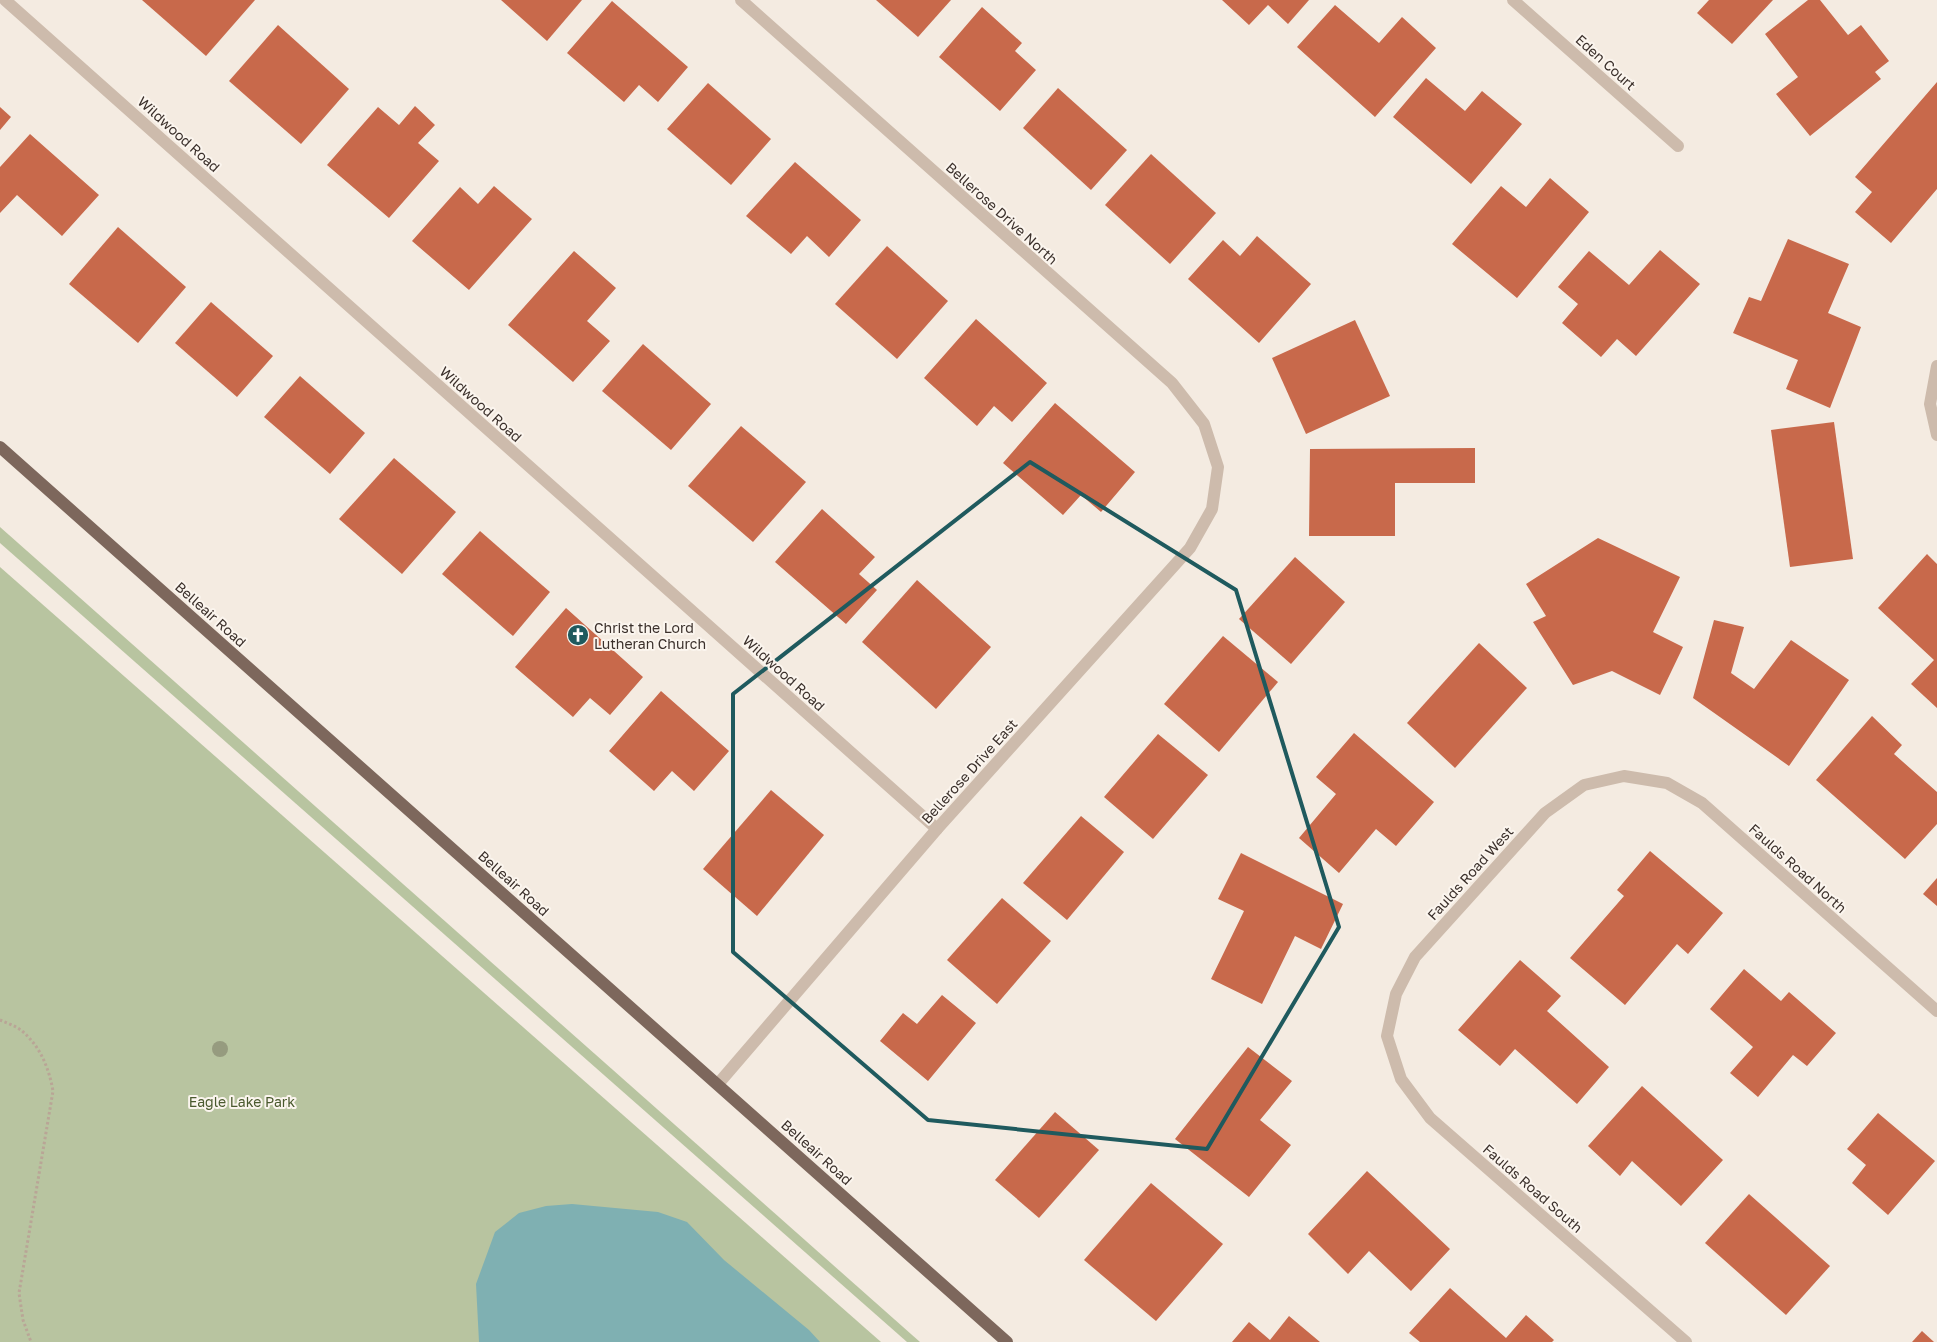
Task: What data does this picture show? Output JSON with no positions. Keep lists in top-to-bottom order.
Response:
{
  "streets": {
    "main road": ["Belleair Road"],
    "street": [
      "Eden Court",
      "Wildwood Road",
      "Bellerose Drive North",
      "Bellerose Drive East",
      "Faulds Road North",
      "Faulds Road West",
      "Faulds Road South"
    ]
  },
  "crossings": [
    ["Wildwood Road", "Bellerose Drive East"],
    ["Bellerose Drive North", "Bellerose Drive East"],
    ["Belleair Road", "Bellerose Drive East"],
    ["Faulds Road North", "Faulds Road West"],
    ["Faulds Road West", "Faulds Road South"]
  ],
  "parks": ["Eagle Lake Park"],
  "places": {
    "church": ["Christ the Lord Lutheran Church"]
  }
}
